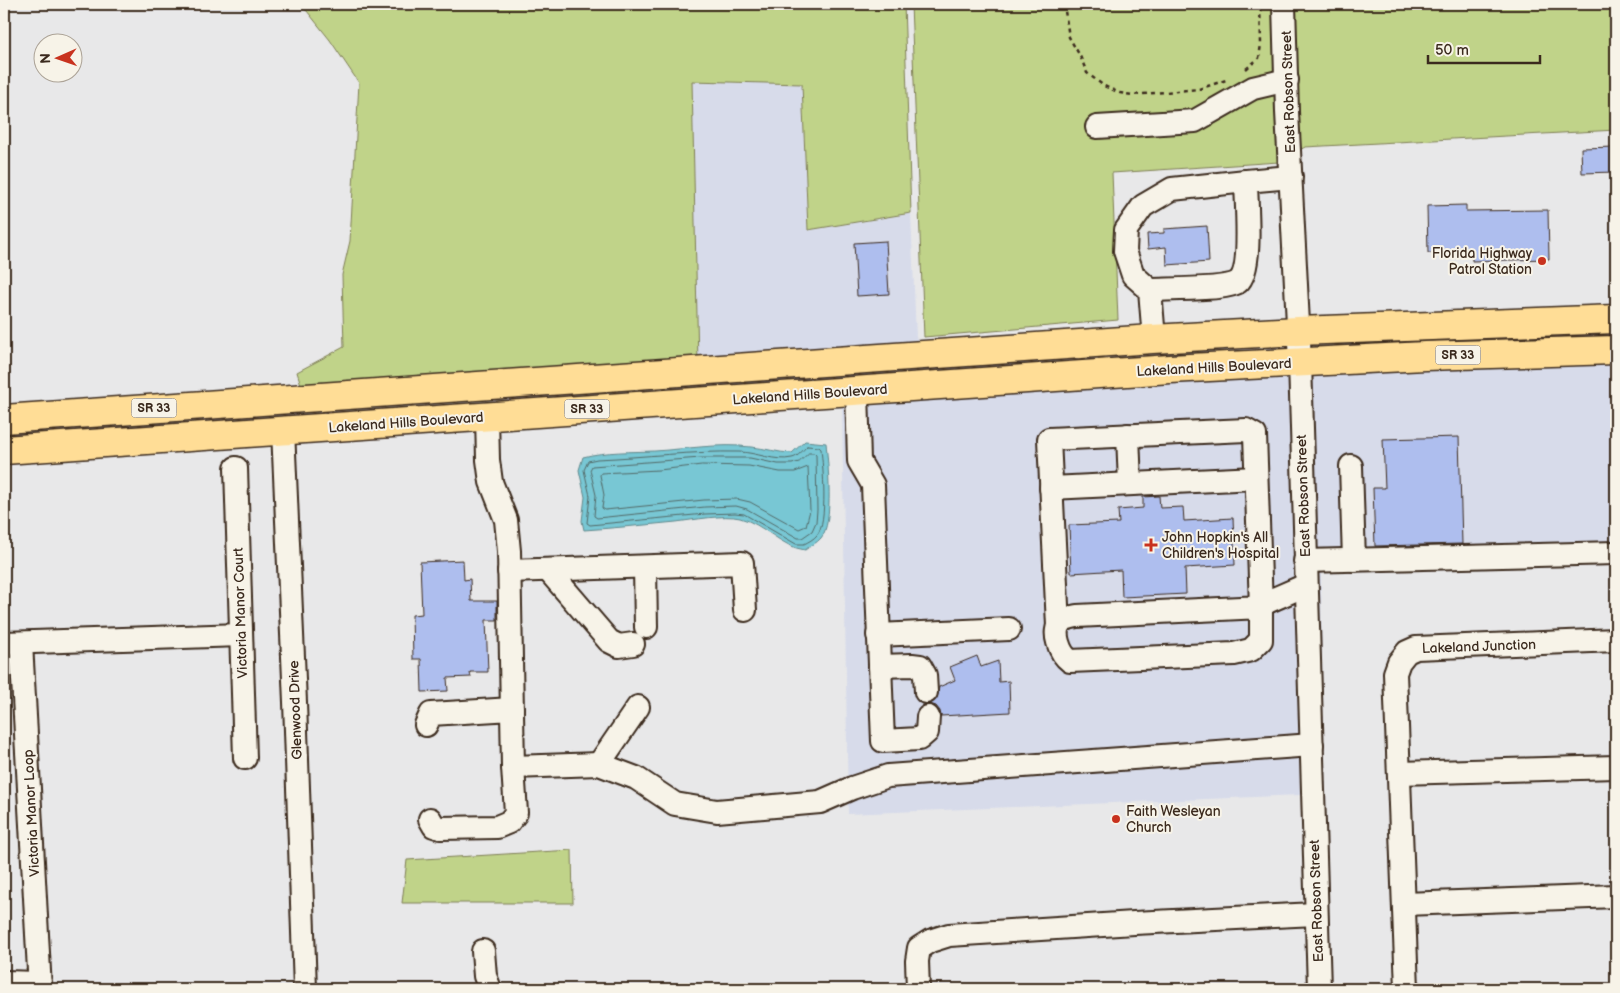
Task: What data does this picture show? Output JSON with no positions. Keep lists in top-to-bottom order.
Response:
{
  "streets": {
    "main road": ["SR 33", "Lakeland Hills Boulevard"],
    "street": [
      "East Robson Street",
      "Victoria Manor Court",
      "Lakeland Junction",
      "Glenwood Drive",
      "Victoria Manor Loop"
    ]
  },
  "crossings": [
    ["East Robson Street", "SR 33"],
    ["East Robson Street", "Lakeland Hills Boulevard"],
    ["Lakeland Hills Boulevard", "Glenwood Drive"],
    ["Victoria Manor Court", "Victoria Manor Loop"]
  ],
  "places": {
    "other": ["Florida Highway Patrol Station", "Faith Wesleyan Church"],
    "health": ["John Hopkin's All Children's Hospital"]
  },
  "scale_bar": "50 m",
  "north": "left"
}
